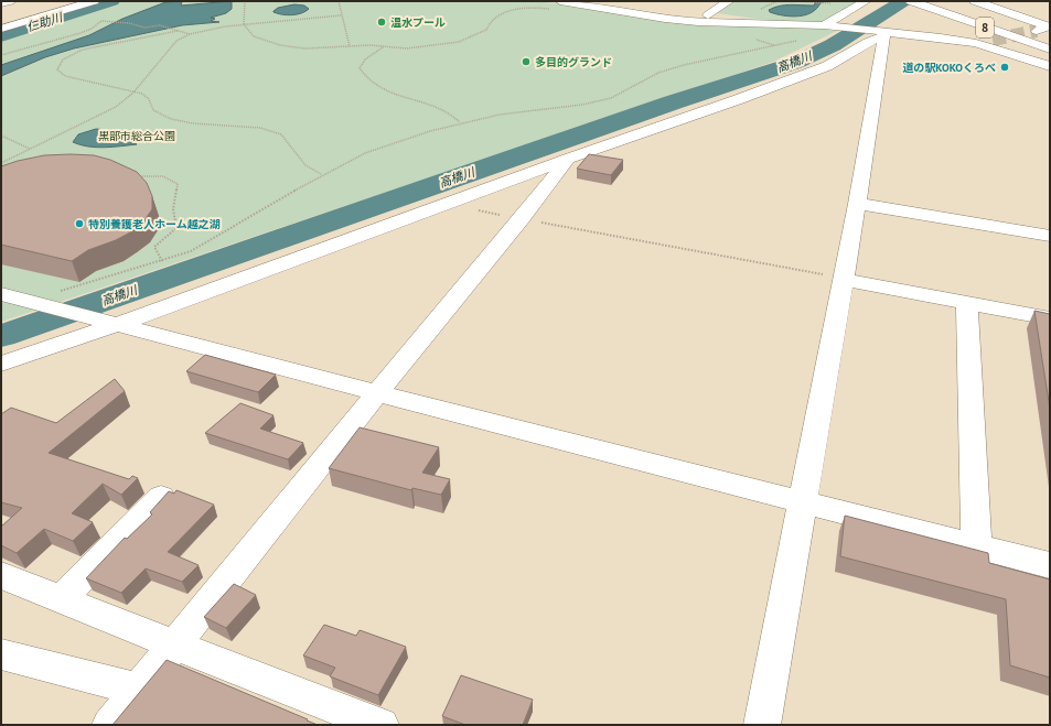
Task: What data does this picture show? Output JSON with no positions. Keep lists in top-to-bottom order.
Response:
{
  "streets": {
    "main road": ["8"]
  },
  "water": ["仁助川", "高橋川"],
  "parks": ["黒部市総合公園"],
  "places": [
    "温水プール",
    "多目的グランド",
    "道の駅KOKOくろべ",
    "特別養護老人ホーム越之湖"
  ]
}
